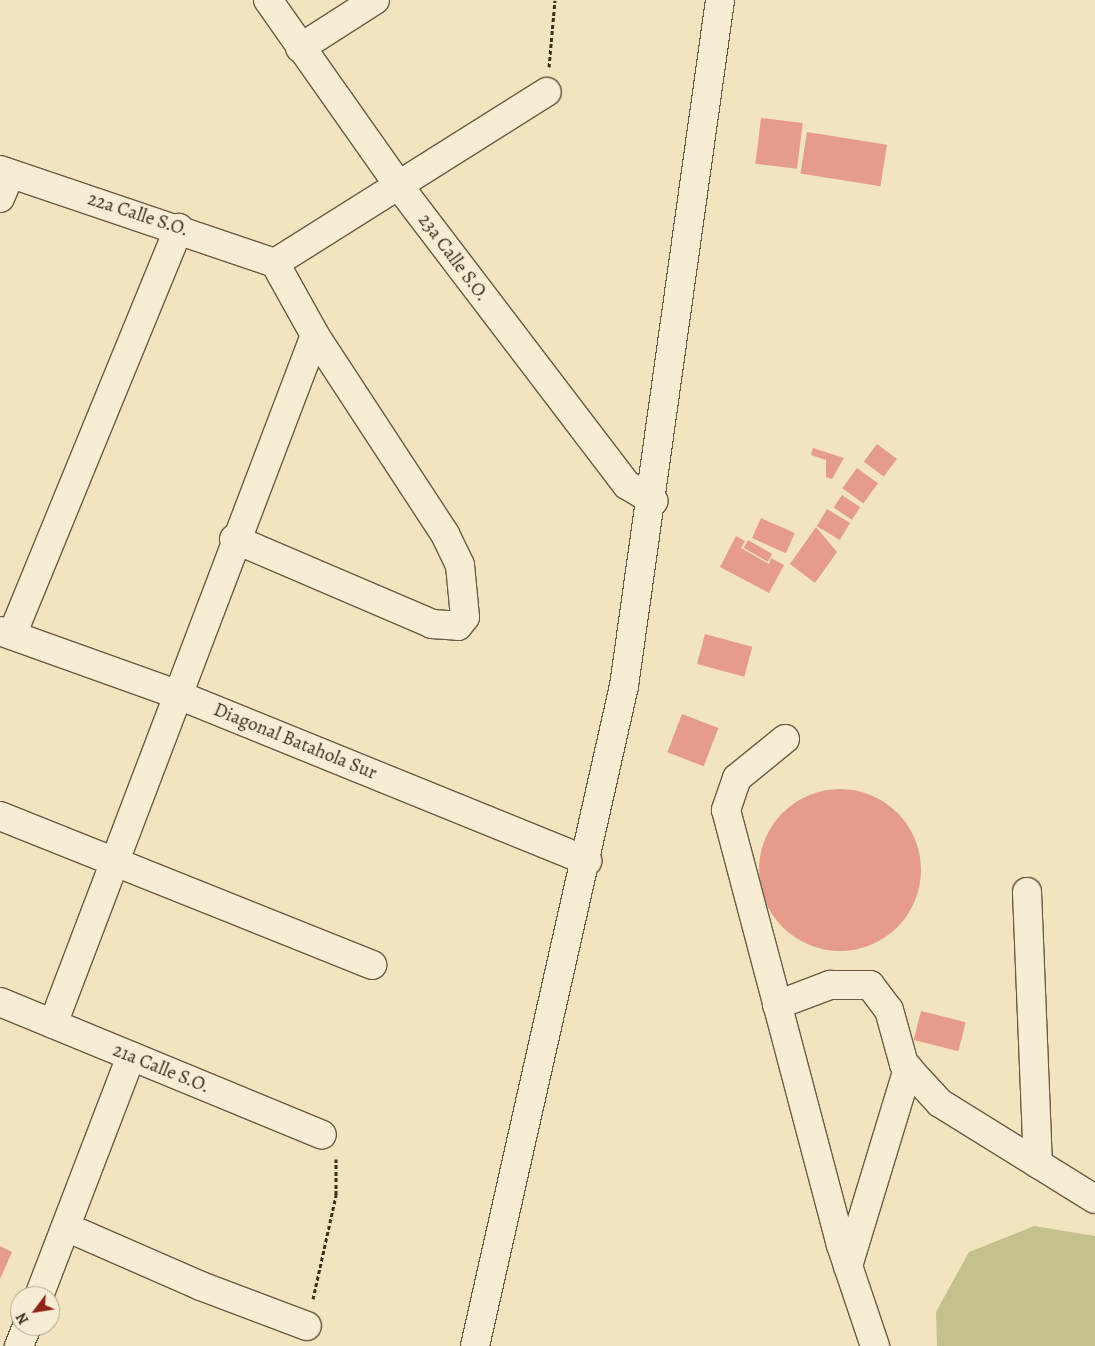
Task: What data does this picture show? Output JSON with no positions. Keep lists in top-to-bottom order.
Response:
{
  "streets": {
    "street": [
      "22a Calle S.O.",
      "23a Calle S.O.",
      "Diagonal Batahola Sur",
      "21a Calle S.O."
    ]
  },
  "north": "bottom left"
}
